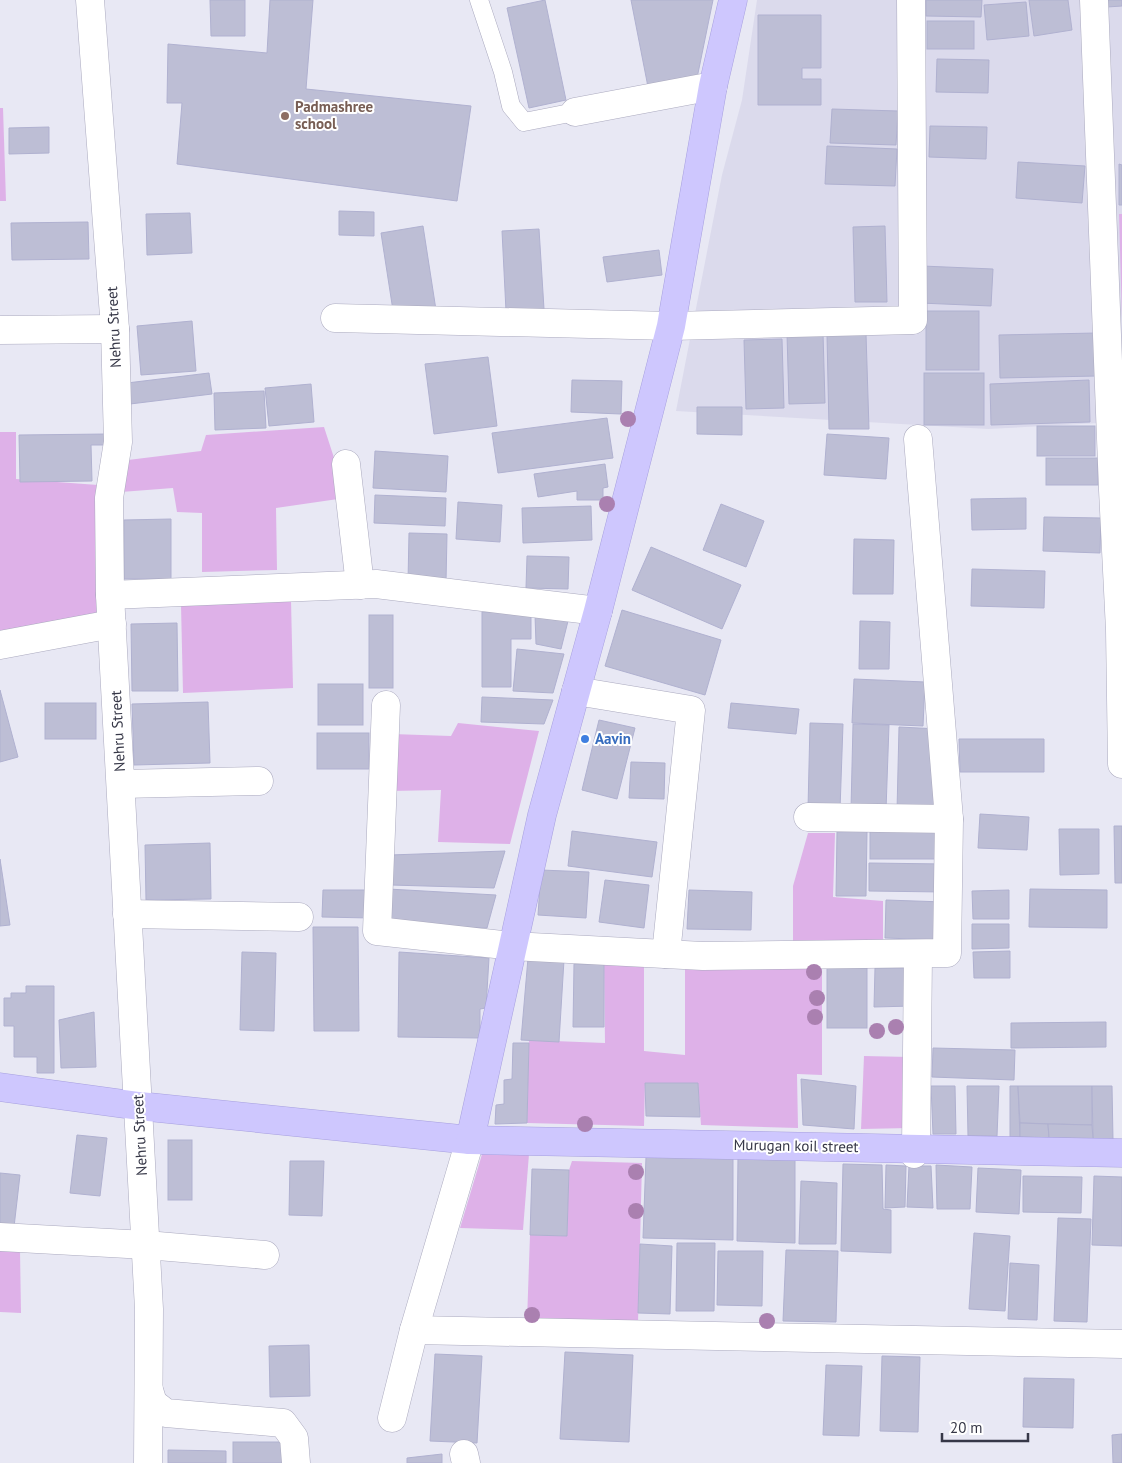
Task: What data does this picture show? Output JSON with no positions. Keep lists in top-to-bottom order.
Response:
{
  "streets": {
    "street": ["Nehru Street", "Murugan koil street"]
  },
  "crossings": [
    ["Nehru Street", "Murugan koil street"]
  ],
  "places": ["Padmashree school", "Aavin"],
  "scale_bar": "20 m"
}
